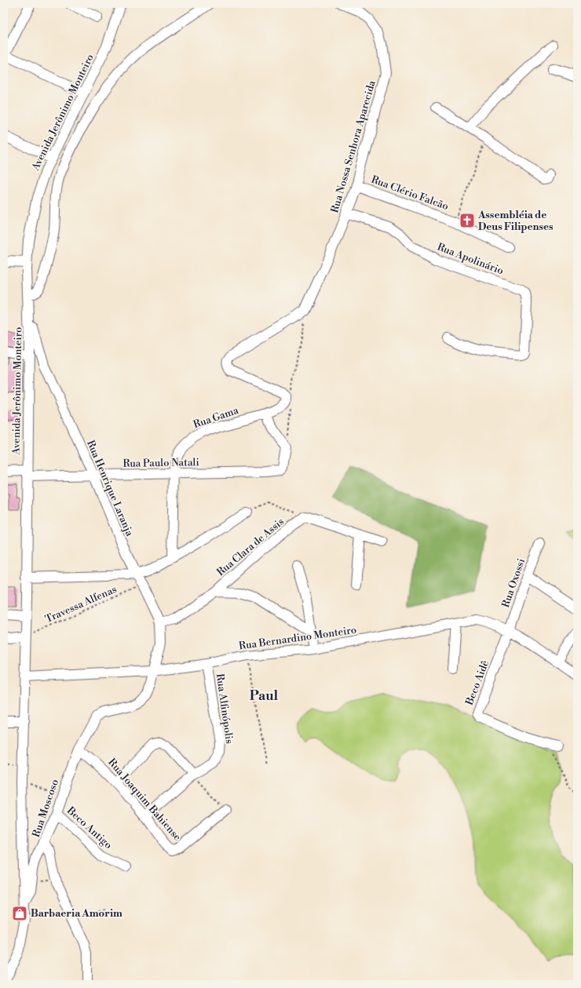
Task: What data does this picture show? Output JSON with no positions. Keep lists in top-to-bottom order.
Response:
{
  "streets": {
    "street": [
      "Avenida Jerônimo Monteiro",
      "Rua Nossa Senhora Aparecida",
      "Rua Clério Falcão",
      "Rua Apolinário",
      "Rua Gama",
      "Rua Paulo Natali",
      "Rua Henrique Laranja",
      "Rua Clara de Assis",
      "Rua Oxossi",
      "Rua Bernardino Monteiro",
      "Beco Aidê",
      "Rua Alfinópolis",
      "Rua Joaquim Bahiense",
      "Rua Moscoso",
      "Beco Antigo"
    ],
    "path": ["Travessa Alfenas"]
  },
  "crossings": [
    ["Avenida Jerônimo Monteiro", "Rua Paulo Natali"],
    ["Avenida Jerônimo Monteiro", "Rua Henrique Laranja"],
    ["Avenida Jerônimo Monteiro", "Travessa Alfenas"],
    ["Avenida Jerônimo Monteiro", "Rua Bernardino Monteiro"],
    ["Rua Nossa Senhora Aparecida", "Rua Clério Falcão"],
    ["Rua Nossa Senhora Aparecida", "Rua Apolinário"],
    ["Rua Gama", "Rua Paulo Natali"],
    ["Rua Paulo Natali", "Rua Henrique Laranja"],
    ["Rua Henrique Laranja", "Rua Clara de Assis"],
    ["Rua Henrique Laranja", "Travessa Alfenas"],
    ["Rua Henrique Laranja", "Rua Bernardino Monteiro"],
    ["Rua Henrique Laranja", "Rua Moscoso"],
    ["Rua Oxossi", "Rua Bernardino Monteiro"],
    ["Rua Oxossi", "Beco Aidê"],
    ["Rua Bernardino Monteiro", "Beco Aidê"],
    ["Rua Bernardino Monteiro", "Rua Alfinópolis"],
    ["Rua Bernardino Monteiro", "Rua Moscoso"],
    ["Rua Alfinópolis", "Rua Joaquim Bahiense"],
    ["Rua Joaquim Bahiense", "Rua Moscoso"],
    ["Rua Moscoso", "Beco Antigo"]
  ],
  "districts": ["Paul"],
  "places": {
    "church": ["Assembléia de Deus Filipenses"],
    "shop": ["Barbaeria Amorim"]
  }
}
